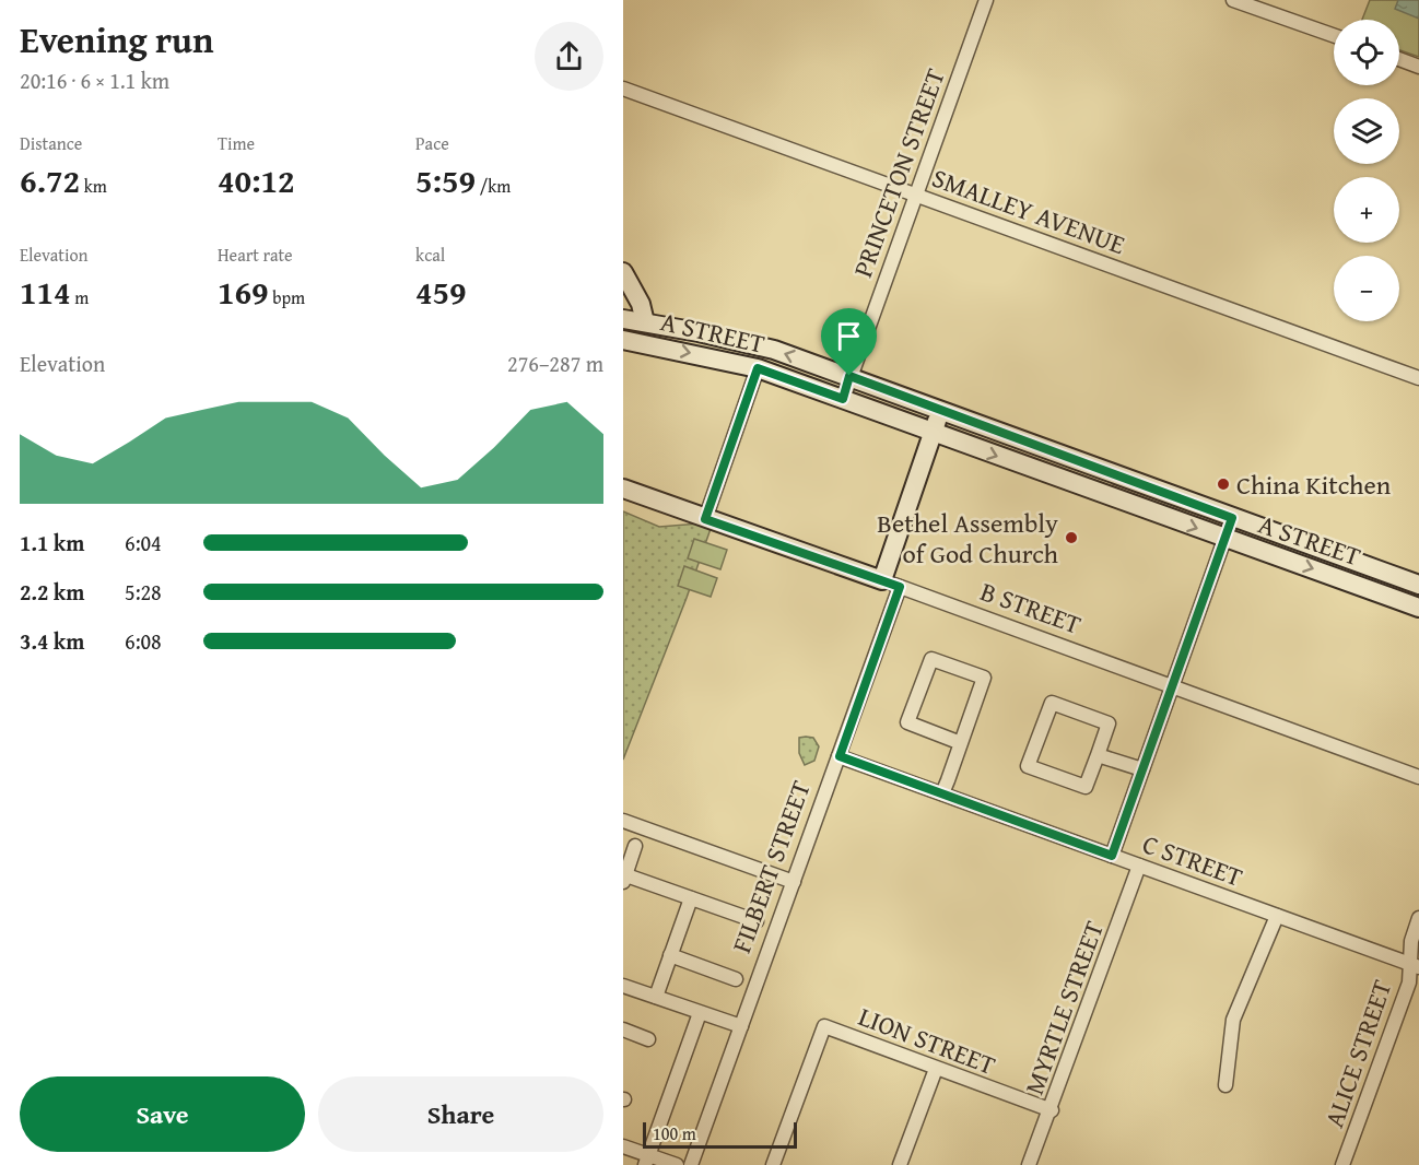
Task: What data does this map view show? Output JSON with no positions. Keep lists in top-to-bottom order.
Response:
{
  "streets": {
    "main road": ["A STREET", "B STREET", "FILBERT STREET"],
    "street": [
      "PRINCETON STREET",
      "SMALLEY AVENUE",
      "C STREET",
      "MYRTLE STREET",
      "LION STREET",
      "ALICE STREET"
    ]
  },
  "crossings": [
    ["PRINCETON STREET", "SMALLEY AVENUE"],
    ["PRINCETON STREET", "A STREET"],
    ["A STREET", "FILBERT STREET"],
    ["B STREET", "FILBERT STREET"],
    ["C STREET", "FILBERT STREET"],
    ["C STREET", "MYRTLE STREET"],
    ["C STREET", "ALICE STREET"],
    ["MYRTLE STREET", "LION STREET"]
  ],
  "places": ["China Kitchen", "Bethel Assembly of God Church"],
  "scale_bar": "100 m",
  "page": {
    "heading": ["Evening run", "20:16 · 6 × 1.1 km"],
    "map_buttons": ["+", "−"],
    "stats": [
      ["Distance", "6.72 km"],
      ["Time", "40:12"],
      ["Pace", "5:59 /km"],
      ["Elevation", "114 m"],
      ["Heart rate", "169 bpm"],
      ["kcal", "459"]
    ],
    "chart": ["Elevation", "276–287 m"],
    "list": [
      {
        "name": "1.1 km",
        "note": "6:04"
      },
      {
        "name": "2.2 km",
        "note": "5:28"
      },
      {
        "name": "3.4 km",
        "note": "6:08"
      }
    ],
    "buttons": ["Save", "Share"],
    "scale": "100 m"
  }
}
